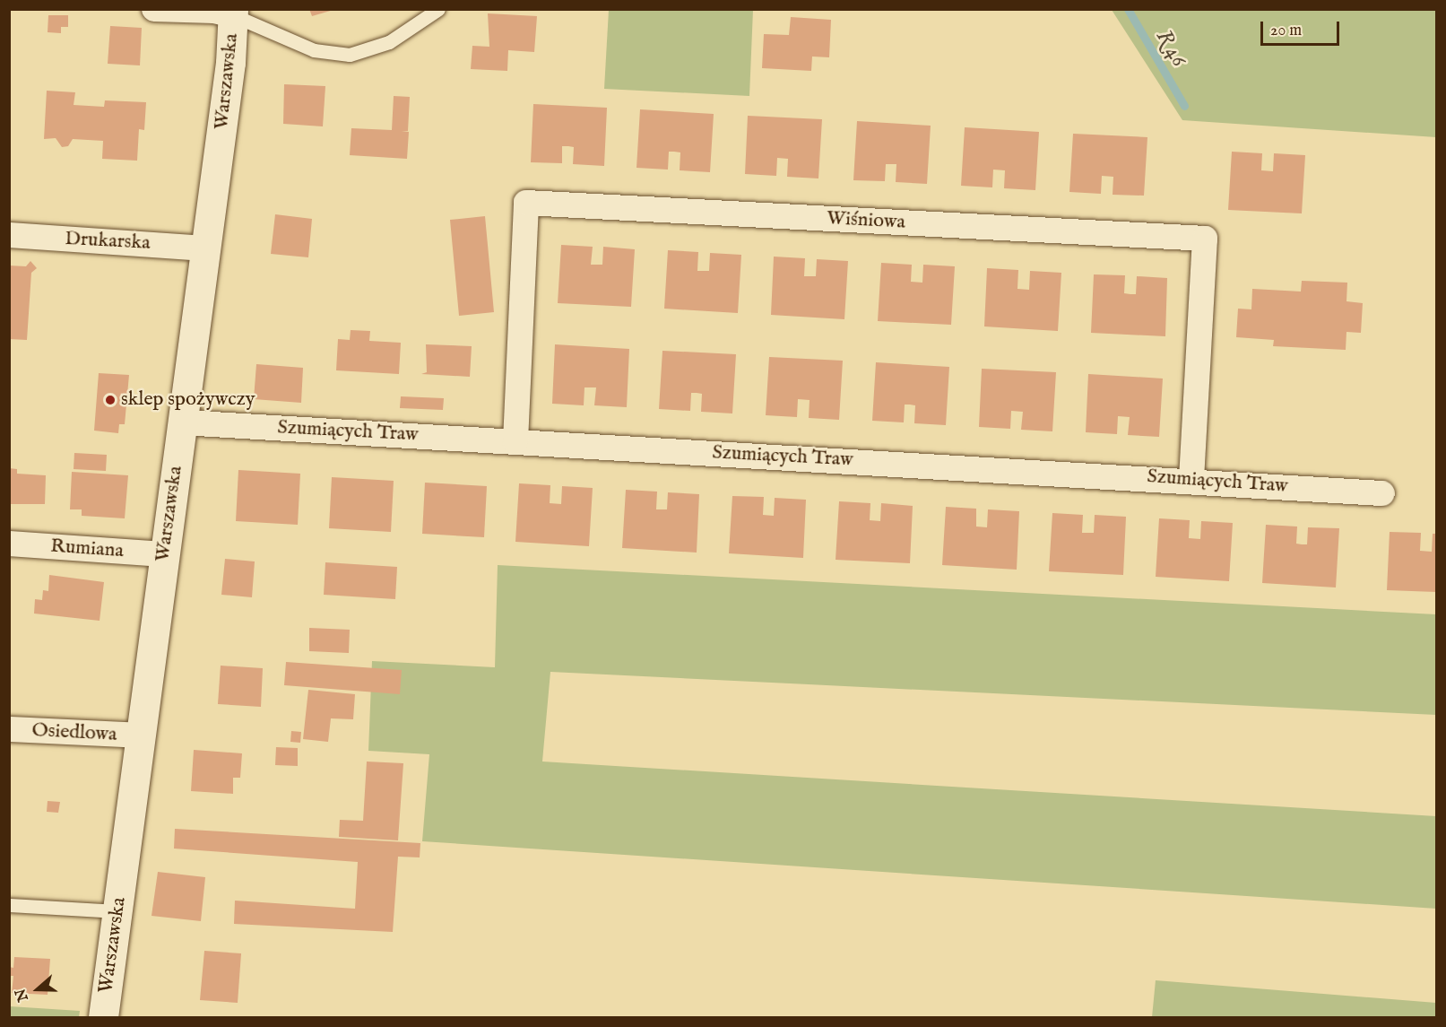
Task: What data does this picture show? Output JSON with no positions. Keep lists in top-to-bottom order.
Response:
{
  "streets": {
    "street": [
      "Warszawska",
      "Wiśniowa",
      "Drukarska",
      "Szumiących Traw",
      "Rumiana",
      "Osiedlowa"
    ]
  },
  "crossings": [
    ["Warszawska", "Drukarska"],
    ["Warszawska", "Szumiących Traw"],
    ["Warszawska", "Rumiana"],
    ["Warszawska", "Osiedlowa"],
    ["Wiśniowa", "Szumiących Traw"]
  ],
  "water": ["R 46"],
  "places": ["sklep spożywczy"],
  "scale_bar": "20 m",
  "north": "left"
}
